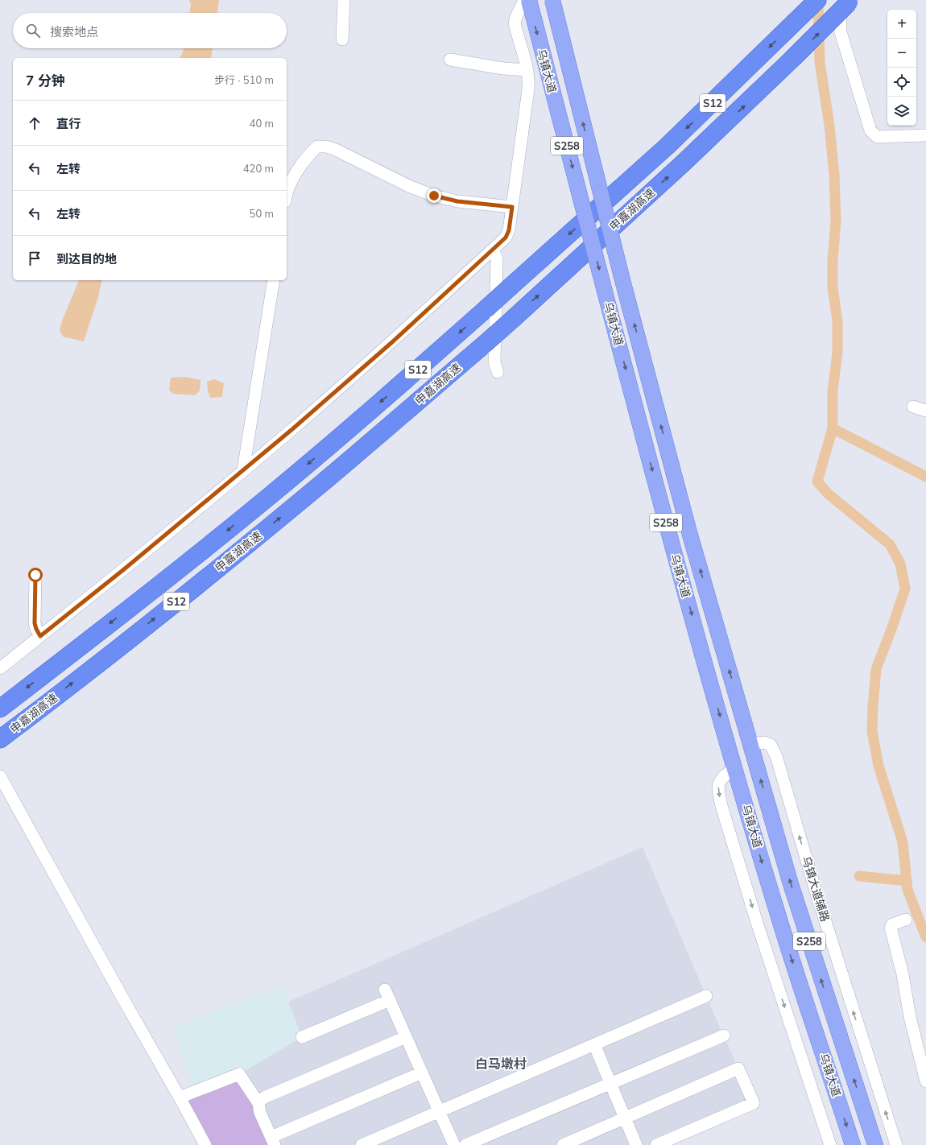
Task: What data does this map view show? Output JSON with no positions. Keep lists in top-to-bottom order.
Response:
{
  "streets": {
    "highway": ["S12", "申嘉湖高速"],
    "main road": ["乌镇大道", "S258"],
    "street": ["乌镇大道辅路"]
  },
  "crossings": [
    ["乌镇大道", "乌镇大道辅路"]
  ],
  "districts": ["白马墩村"],
  "page": {
    "map_buttons": ["+", "−"],
    "search": "搜索地点",
    "heading": ["7 分钟", "步行 · 510 m"],
    "list": [
      ["直行", "40 m"],
      ["左转", "420 m"],
      ["左转", "50 m"],
      "到达目的地"
    ]
  }
}
